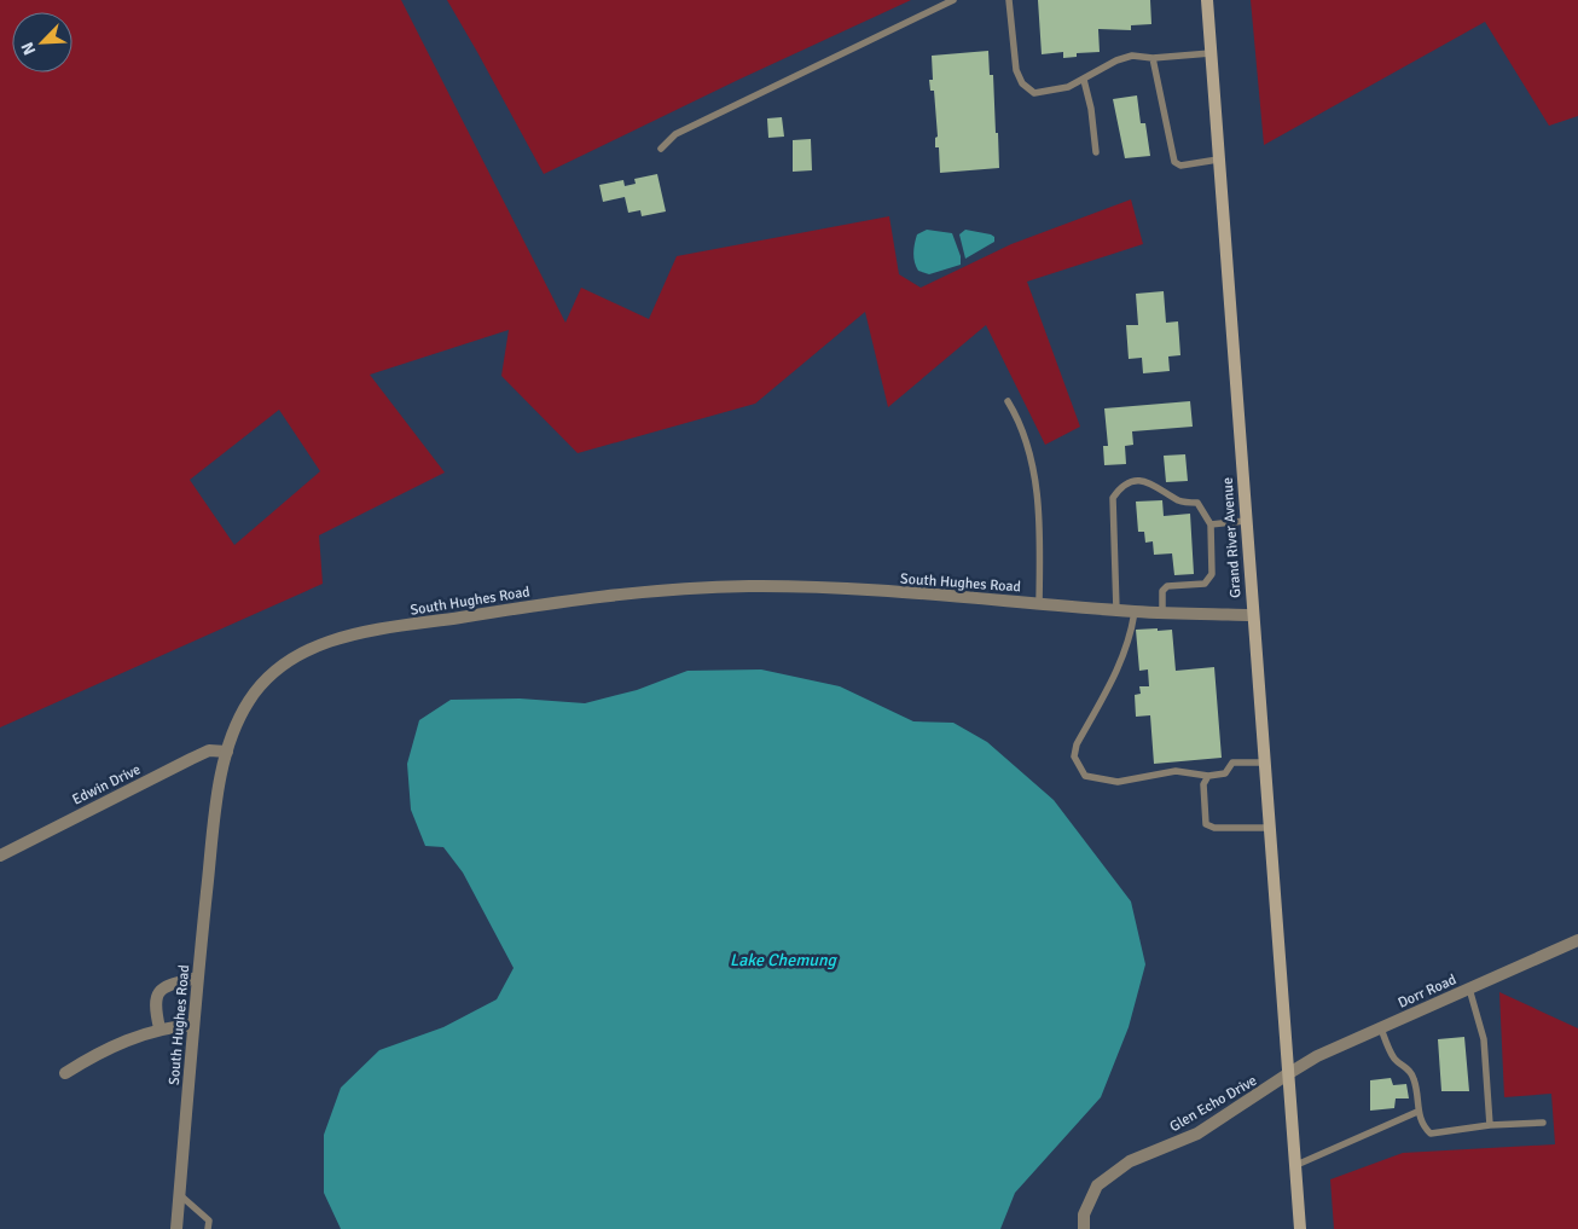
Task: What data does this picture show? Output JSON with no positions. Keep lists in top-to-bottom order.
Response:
{
  "streets": {
    "main road": ["Grand River Avenue"],
    "street": [
      "South Hughes Road",
      "Edwin Drive",
      "Dorr Road",
      "Glen Echo Drive"
    ]
  },
  "crossings": [
    ["Grand River Avenue", "South Hughes Road"],
    ["Grand River Avenue", "Dorr Road"],
    ["Grand River Avenue", "Glen Echo Drive"],
    ["South Hughes Road", "Edwin Drive"],
    ["Dorr Road", "Glen Echo Drive"]
  ],
  "water": ["Lake Chemung"],
  "north": "bottom left"
}
